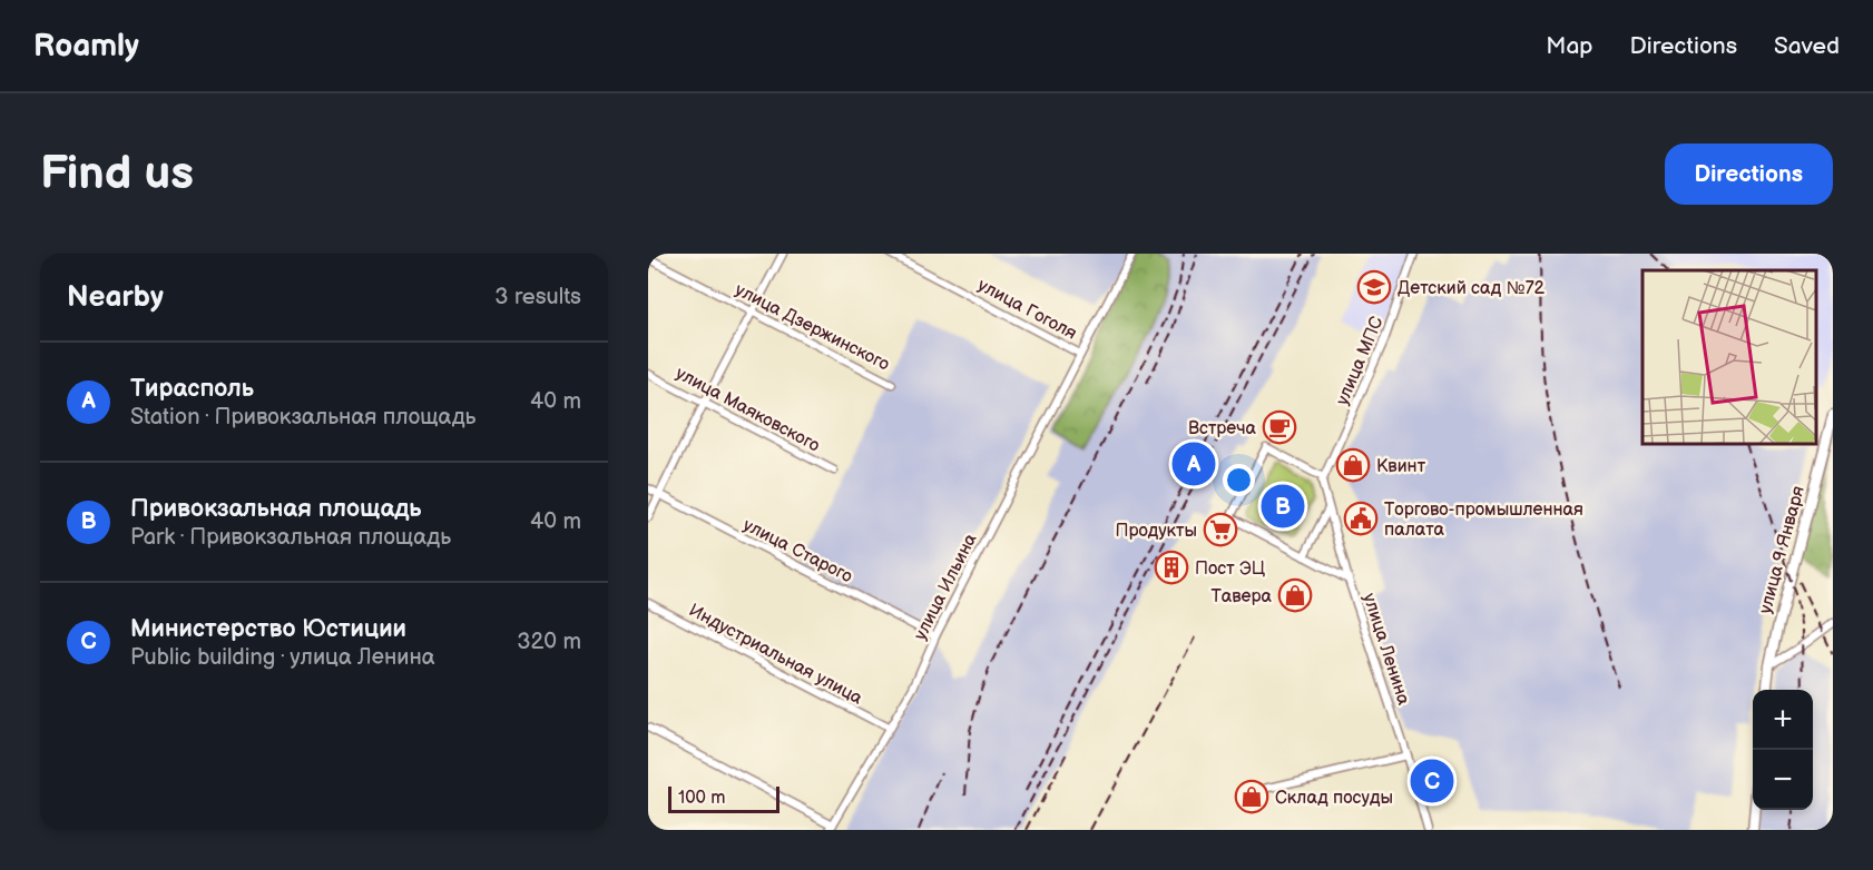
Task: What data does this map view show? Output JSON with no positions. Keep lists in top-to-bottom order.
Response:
{
  "streets": {
    "street": [
      "улица Гоголя",
      "улица Дзержинского",
      "улица МПС",
      "улица Маяковского",
      "улица Старого",
      "улица 9 Января",
      "улица Ильина",
      "улица Ленина",
      "Индустриальная улица"
    ]
  },
  "crossings": [
    ["улица Гоголя", "улица Ильина"],
    ["улица МПС", "улица Ленина"],
    ["улица Старого", "улица Ильина"],
    ["улица Ильина", "Индустриальная улица"]
  ],
  "places": {
    "school or university": ["Детский сад №72"],
    "cafe": ["Встреча"],
    "shop": ["Квинт", "Тавера", "Склад посуды"],
    "public building": ["Торгово-промышленная палата"],
    "supermarket": ["Продукты"],
    "building": ["Пост ЭЦ"]
  },
  "scale_bar": "100 m",
  "page": {
    "header": "Roamly",
    "nav": ["Map", "Directions", "Saved"],
    "buttons": "Directions",
    "title": "Find us",
    "heading": ["Nearby", "3 results"],
    "list": [
      {
        "mark": "A",
        "name": "Тирасполь",
        "note": "Station · Привокзальная площадь",
        "value": "40 m"
      },
      {
        "mark": "B",
        "name": "Привокзальная площадь",
        "note": "Park · Привокзальная площадь",
        "value": "40 m"
      },
      {
        "mark": "C",
        "name": "Министерство Юстиции",
        "note": "Public building · улица Ленина",
        "value": "320 m"
      }
    ],
    "pins": ["A", "B", "C"],
    "map_buttons": ["+", "−"],
    "scale": "100 m"
  }
}
